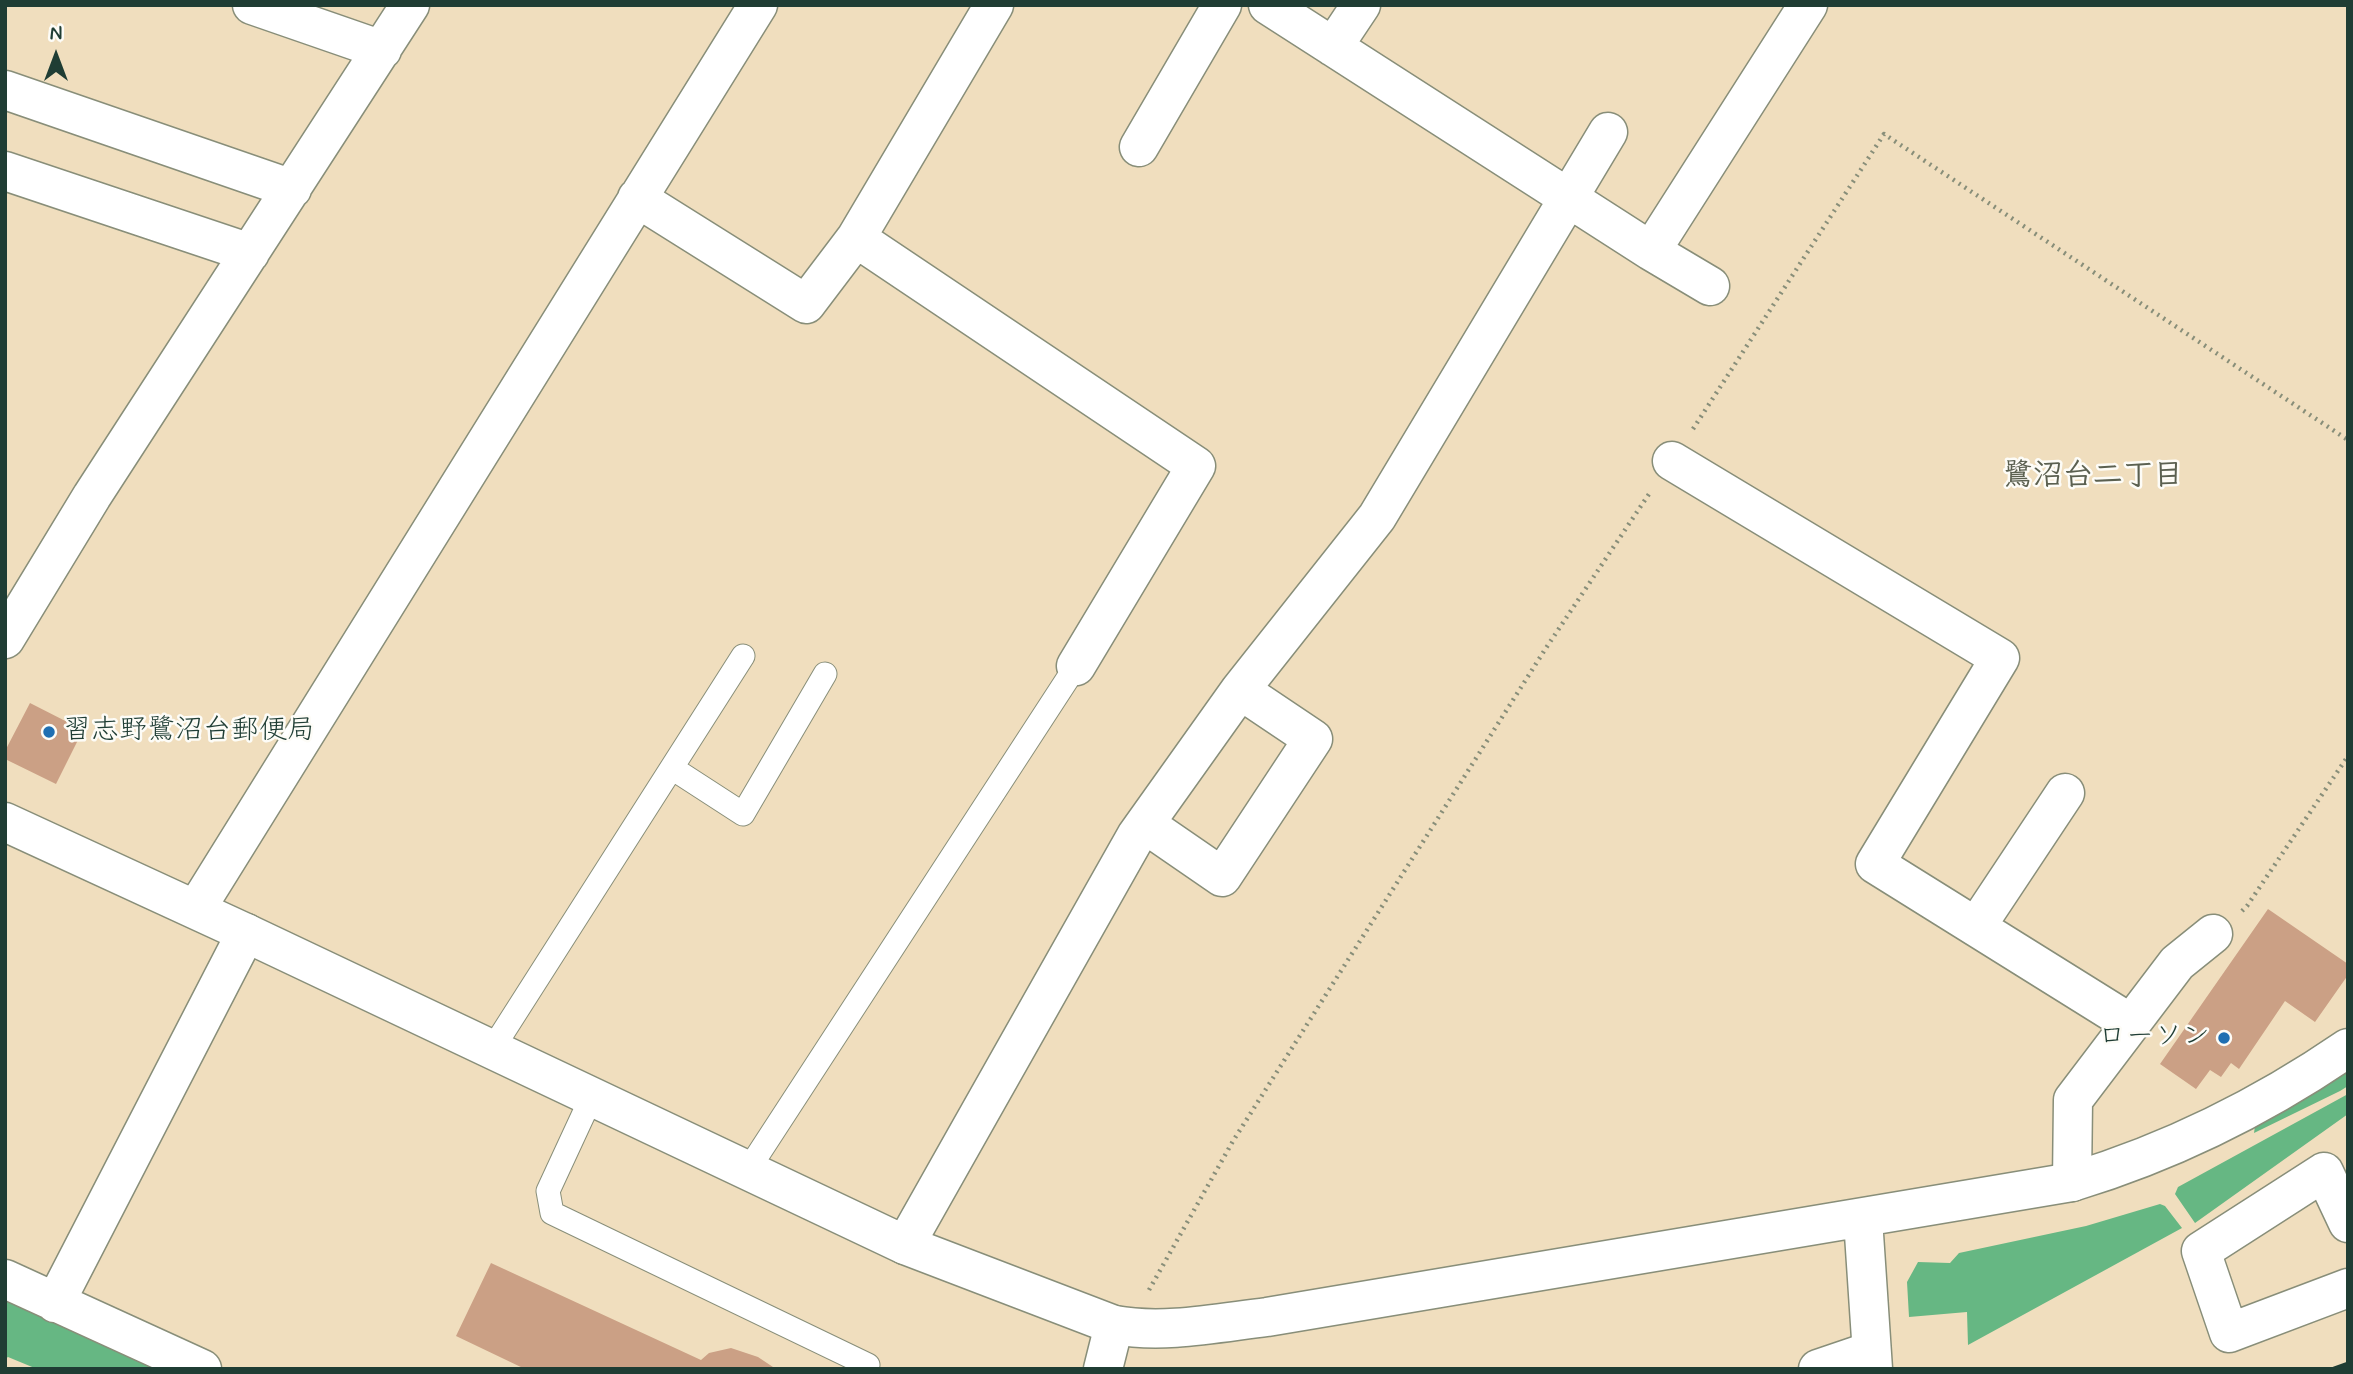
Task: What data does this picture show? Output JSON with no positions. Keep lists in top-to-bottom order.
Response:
{
  "districts": ["鷺沼台二丁目"],
  "places": ["習志野鷺沼台郵便局", "ローソン"],
  "north": "top"
}
